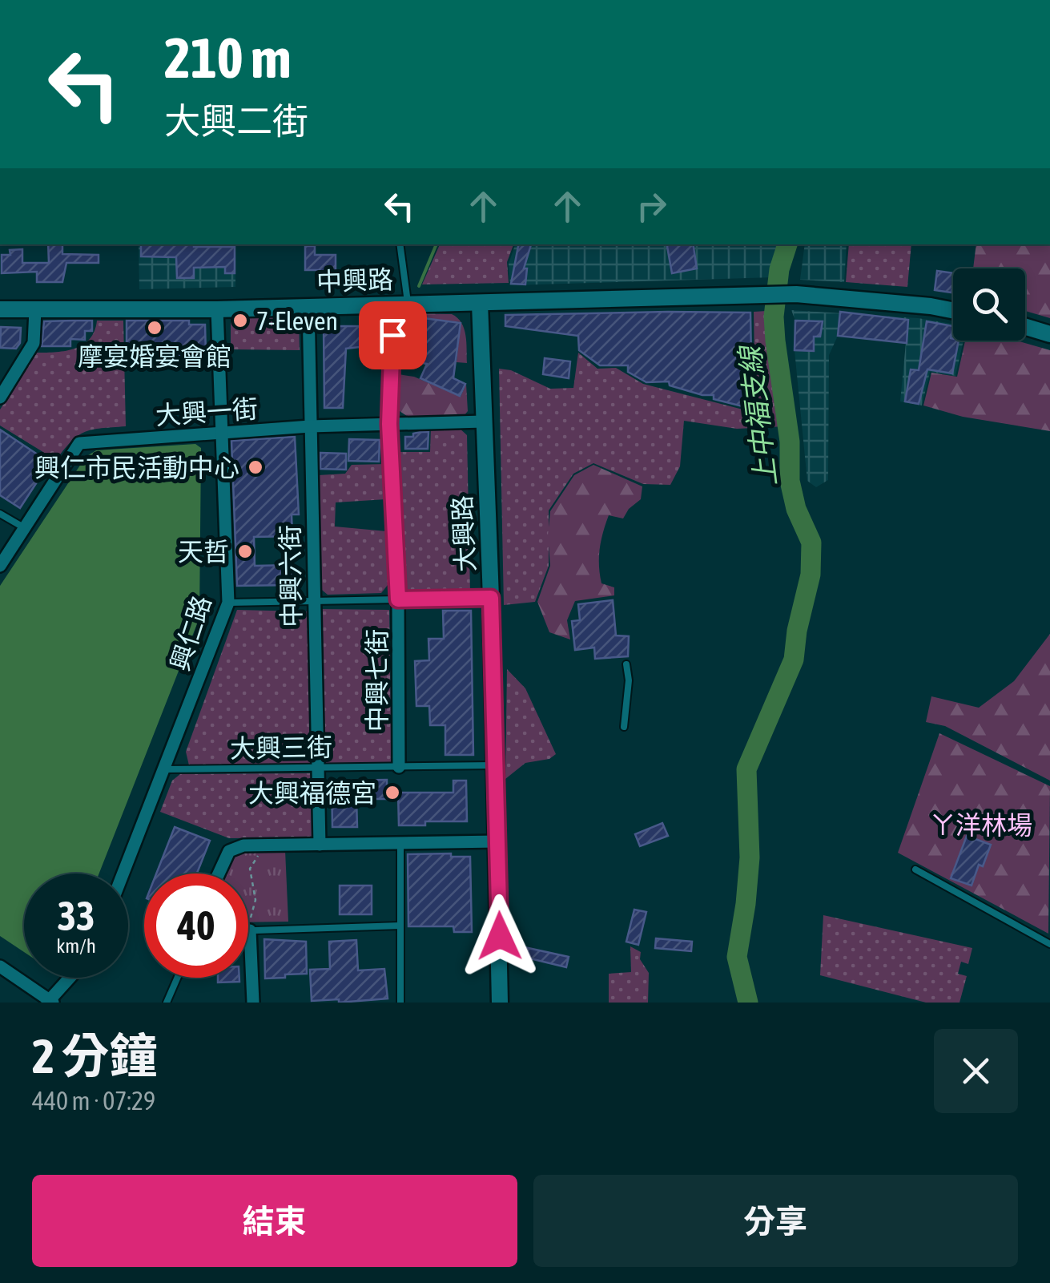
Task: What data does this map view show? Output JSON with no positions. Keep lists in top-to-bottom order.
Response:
{
  "streets": {
    "street": [
      "中興路",
      "大興一街",
      "大興路",
      "中興六街",
      "興仁路",
      "中興七街"
    ],
    "lane": ["大興三街"]
  },
  "crossings": [
    ["中興路", "大興路"],
    ["中興路", "中興六街"],
    ["中興路", "興仁路"],
    ["中興路", "中興七街"],
    ["大興一街", "大興路"],
    ["大興一街", "中興六街"],
    ["大興一街", "興仁路"],
    ["大興一街", "中興七街"],
    ["大興路", "大興三街"],
    ["中興六街", "大興三街"],
    ["興仁路", "大興三街"],
    ["中興七街", "大興三街"]
  ],
  "water": ["上中福支線"],
  "parks": ["ㄚ洋林場"],
  "places": [
    "7-Eleven",
    "摩宴婚宴會館",
    "興仁市民活動中心",
    "天哲",
    "大興福德宮"
  ],
  "page": {
    "turn": ["210 m", "大興二街"],
    "speed": "33 km/h",
    "limit": "40",
    "heading": ["2 分鐘", "440 m · 07:29"],
    "buttons": ["結束", "分享"]
  }
}
